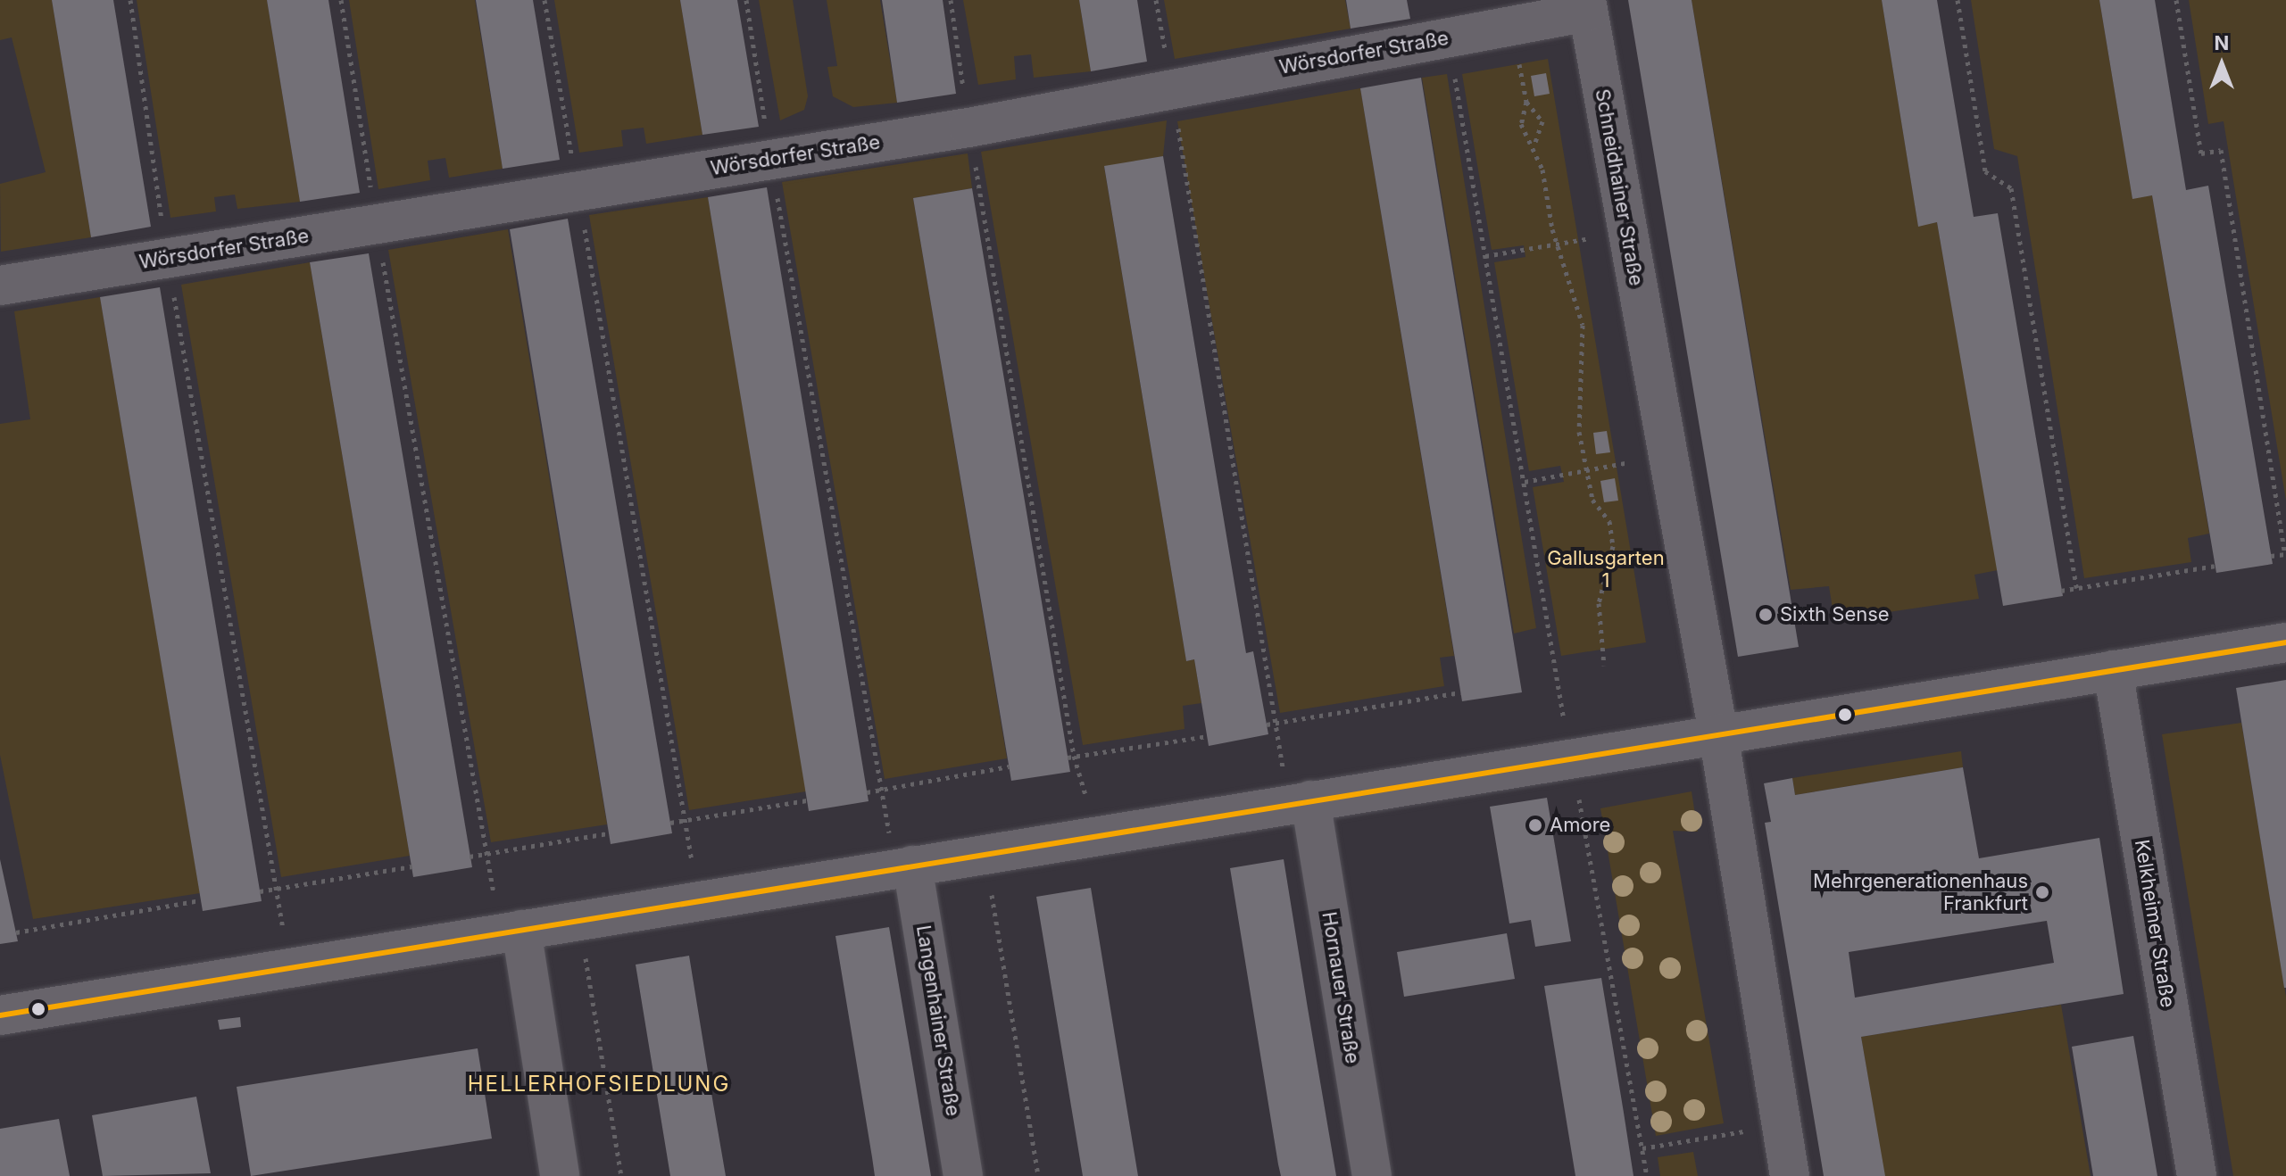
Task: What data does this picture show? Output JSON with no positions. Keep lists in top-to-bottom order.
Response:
{
  "streets": {
    "street": [
      "Wörsdorfer Straße",
      "Schneidhainer Straße",
      "Kelkheimer Straße",
      "Hornauer Straße",
      "Langenhainer Straße"
    ]
  },
  "crossings": [
    ["Wörsdorfer Straße", "Schneidhainer Straße"]
  ],
  "districts": ["HELLERHOFSIEDLUNG"],
  "parks": ["Gallusgarten 1"],
  "places": ["Sixth Sense", "Amore", "Mehrgenerationenhaus Frankfurt"],
  "north": "top"
}
